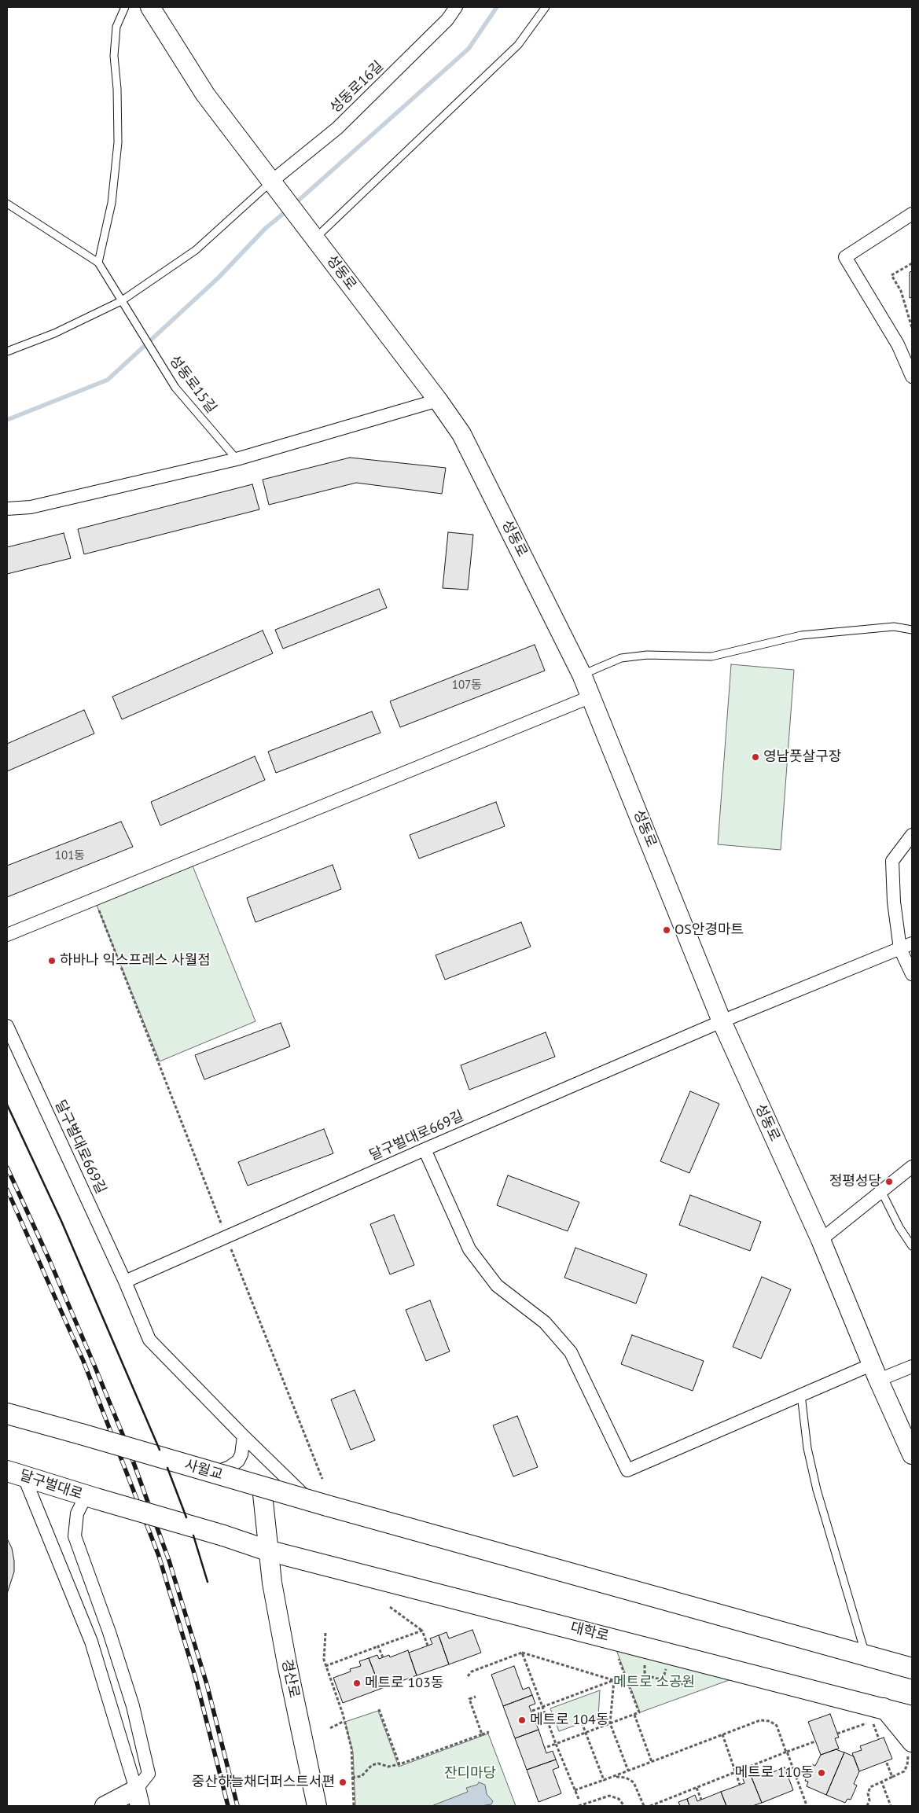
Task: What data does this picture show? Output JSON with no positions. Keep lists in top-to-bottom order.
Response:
{
  "streets": {
    "main road": ["사월교", "달구벌대로", "대학로"],
    "street": [
      "성동로16길",
      "성동로",
      "달구벌대로669길",
      "경산로"
    ],
    "lane": ["성동로15길"]
  },
  "crossings": [
    ["성동로16길", "성동로"],
    ["성동로", "달구벌대로669길"],
    ["달구벌대로669길", "사월교"],
    ["사월교", "경산로"],
    ["대학로", "경산로"]
  ],
  "parks": ["메트로 소공원", "잔디마당"],
  "places": [
    "영남풋살구장",
    "OS안경마트",
    "하바나 익스프레스 사월점",
    "정평성당",
    "메트로 103동",
    "메트로 104동",
    "메트로 110동",
    "중산하늘채더퍼스트서편"
  ],
  "house_numbers": ["107동", "101동"]
}
